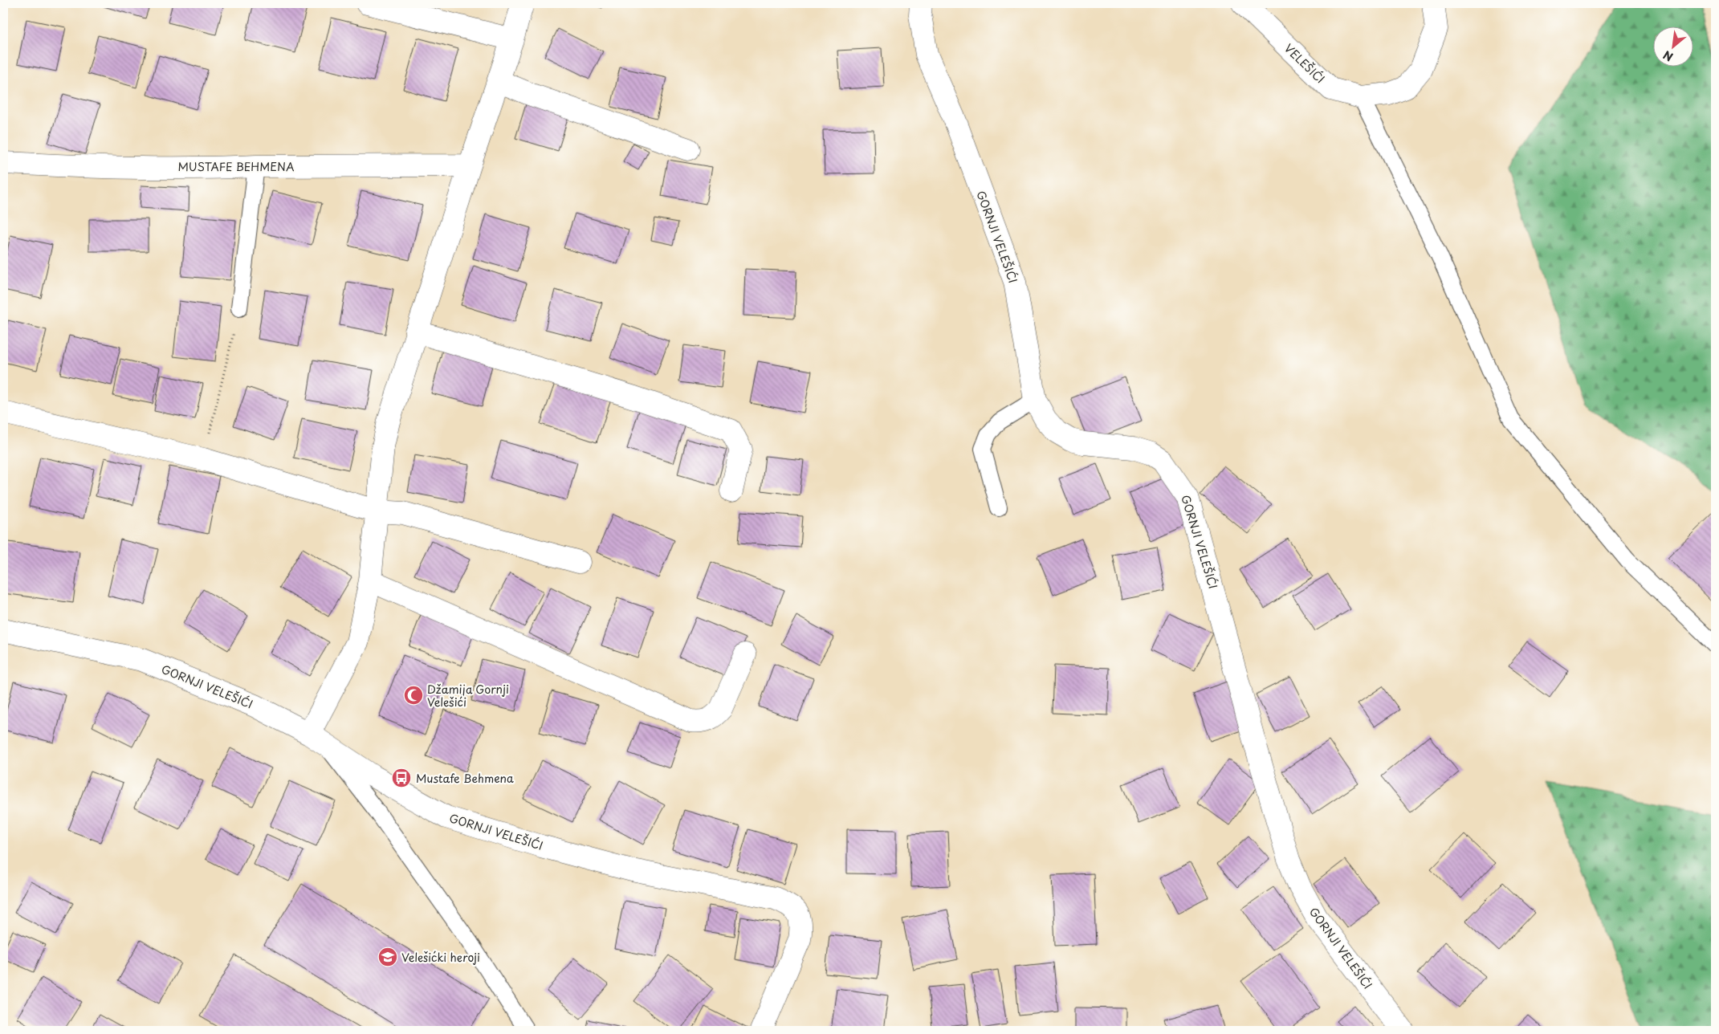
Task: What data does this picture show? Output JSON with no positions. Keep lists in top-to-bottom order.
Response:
{
  "streets": {
    "street": ["VELEŠIĆI", "MUSTAFE BEHMENA", "GORNJI VELEŠIĆI"]
  },
  "places": {
    "mosque": ["Džamija Gornji Velešići"],
    "bus stop": ["Mustafe Behmena"],
    "school or university": ["Velešićki heroji"]
  },
  "north": "bottom left"
}
